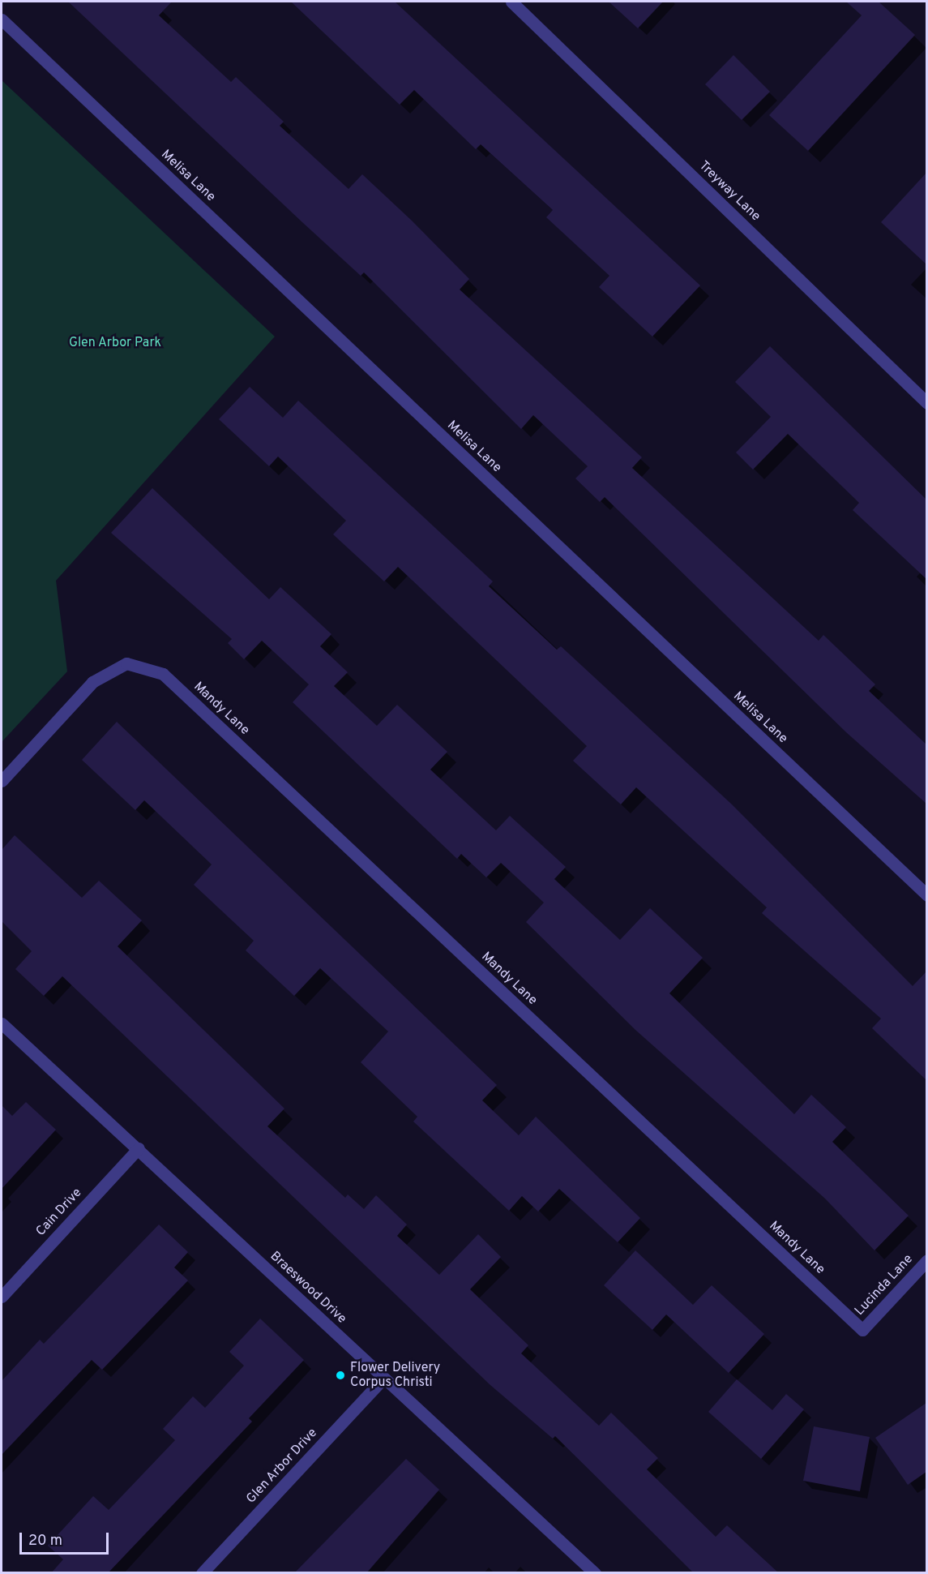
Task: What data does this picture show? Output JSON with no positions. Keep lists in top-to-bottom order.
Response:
{
  "streets": {
    "street": [
      "Melisa Lane",
      "Treyway Lane",
      "Mandy Lane",
      "Cain Drive",
      "Lucinda Lane",
      "Braeswood Drive",
      "Glen Arbor Drive"
    ]
  },
  "crossings": [
    ["Mandy Lane", "Lucinda Lane"],
    ["Cain Drive", "Braeswood Drive"],
    ["Braeswood Drive", "Glen Arbor Drive"]
  ],
  "parks": ["Glen Arbor Park"],
  "places": ["Flower Delivery Corpus Christi"],
  "scale_bar": "20 m"
}
